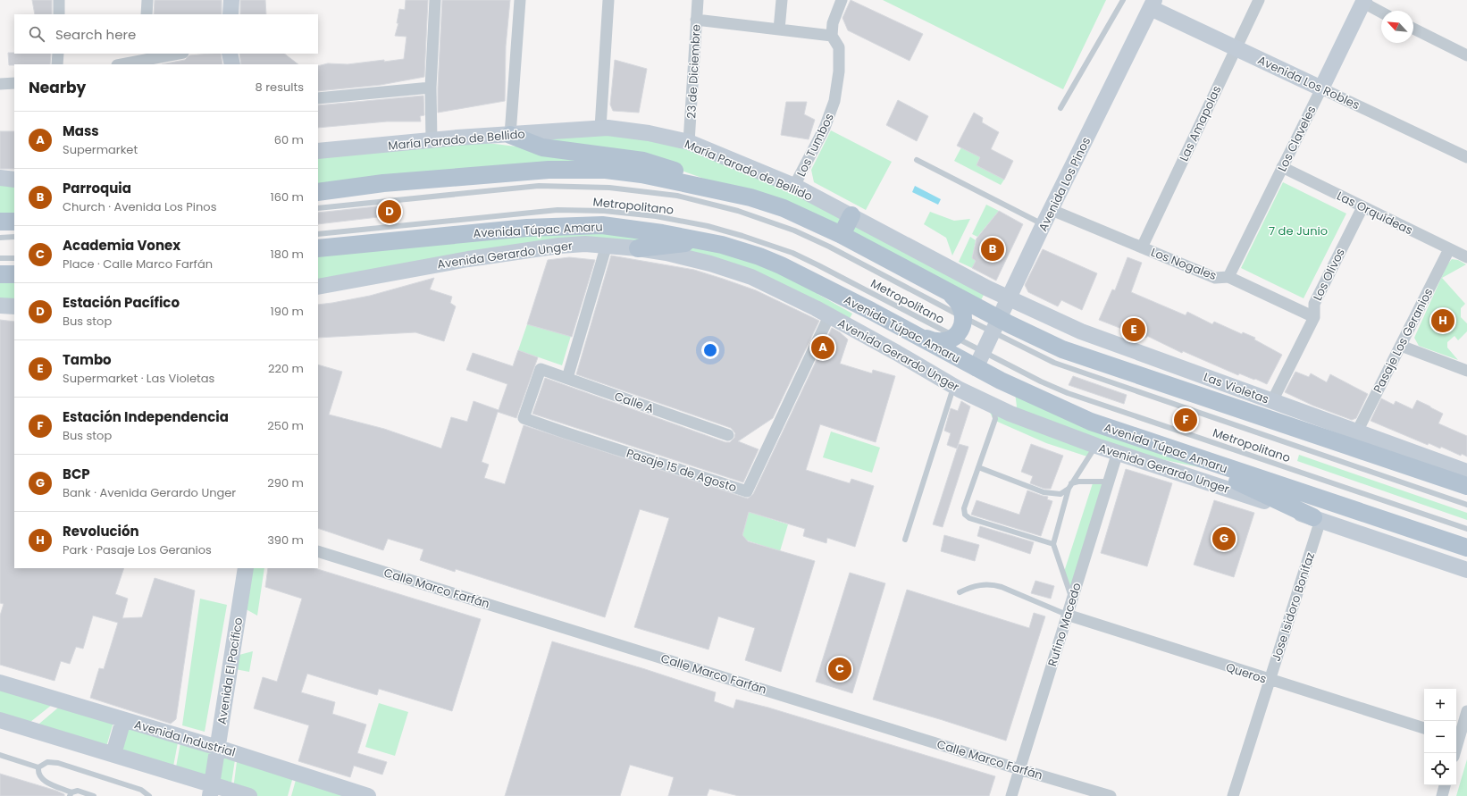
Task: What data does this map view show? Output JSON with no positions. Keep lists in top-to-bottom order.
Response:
{
  "streets": {
    "main road": ["Avenida Túpac Amaru"],
    "street": [
      "23 de Diciembre",
      "Avenida Los Robles",
      "Las Amapolas",
      "Los Claveles",
      "María Parado de Bellido",
      "Los Tumbos",
      "Avenida Los Pinos",
      "Las Orquídeas",
      "Avenida Gerardo Unger",
      "Los Nogales",
      "Los Olivos",
      "Pasaje Los Geranios",
      "Las Violetas",
      "Calle A",
      "Pasaje 15 de Agosto",
      "Calle Marco Farfán",
      "Jose Isidoro Bonifaz",
      "Rufino Macedo",
      "Avenida El Pacífico",
      "Queros",
      "Avenida Industrial"
    ],
    "lane": ["Metropolitano"]
  },
  "crossings": [
    ["23 de Diciembre", "María Parado de Bellido"],
    ["Avenida Los Robles", "Las Amapolas"],
    ["Avenida Los Robles", "Los Claveles"],
    ["Avenida Los Robles", "Avenida Los Pinos"],
    ["Las Amapolas", "Los Nogales"],
    ["Los Claveles", "Las Orquídeas"],
    ["Los Claveles", "Los Nogales"],
    ["María Parado de Bellido", "Los Tumbos"],
    ["María Parado de Bellido", "Avenida Los Pinos"],
    ["María Parado de Bellido", "Las Violetas"],
    ["Avenida Los Pinos", "Metropolitano"],
    ["Avenida Los Pinos", "Avenida Túpac Amaru"],
    ["Avenida Los Pinos", "Los Nogales"],
    ["Avenida Los Pinos", "Las Violetas"],
    ["Las Orquídeas", "Los Olivos"],
    ["Las Orquídeas", "Pasaje Los Geranios"],
    ["Avenida Gerardo Unger", "Pasaje 15 de Agosto"],
    ["Avenida Gerardo Unger", "Jose Isidoro Bonifaz"],
    ["Avenida Gerardo Unger", "Rufino Macedo"],
    ["Los Nogales", "Los Olivos"],
    ["Los Olivos", "Las Violetas"],
    ["Pasaje Los Geranios", "Las Violetas"],
    ["Calle A", "Pasaje 15 de Agosto"],
    ["Calle Marco Farfán", "Rufino Macedo"],
    ["Jose Isidoro Bonifaz", "Queros"],
    ["Rufino Macedo", "Queros"],
    ["Avenida El Pacífico", "Avenida Industrial"]
  ],
  "parks": ["7 de Junio"],
  "north": "top left",
  "page": {
    "search": "Search here",
    "heading": ["Nearby", "8 results"],
    "list": [
      {
        "mark": "A",
        "name": "Mass",
        "note": "Supermarket",
        "value": "60 m"
      },
      {
        "mark": "B",
        "name": "Parroquia",
        "note": "Church · Avenida Los Pinos",
        "value": "160 m"
      },
      {
        "mark": "C",
        "name": "Academia Vonex",
        "note": "Place · Calle Marco Farfán",
        "value": "180 m"
      },
      {
        "mark": "D",
        "name": "Estación Pacífico",
        "note": "Bus stop",
        "value": "190 m"
      },
      {
        "mark": "E",
        "name": "Tambo",
        "note": "Supermarket · Las Violetas",
        "value": "220 m"
      },
      {
        "mark": "F",
        "name": "Estación Independencia",
        "note": "Bus stop",
        "value": "250 m"
      },
      {
        "mark": "G",
        "name": "BCP",
        "note": "Bank · Avenida Gerardo Unger",
        "value": "290 m"
      },
      {
        "mark": "H",
        "name": "Revolución",
        "note": "Park · Pasaje Los Geranios",
        "value": "390 m"
      }
    ],
    "pins": [
      "D",
      "B",
      "H",
      "E",
      "A",
      "F",
      "G",
      "C"
    ],
    "map_buttons": ["+", "−"]
  }
}
